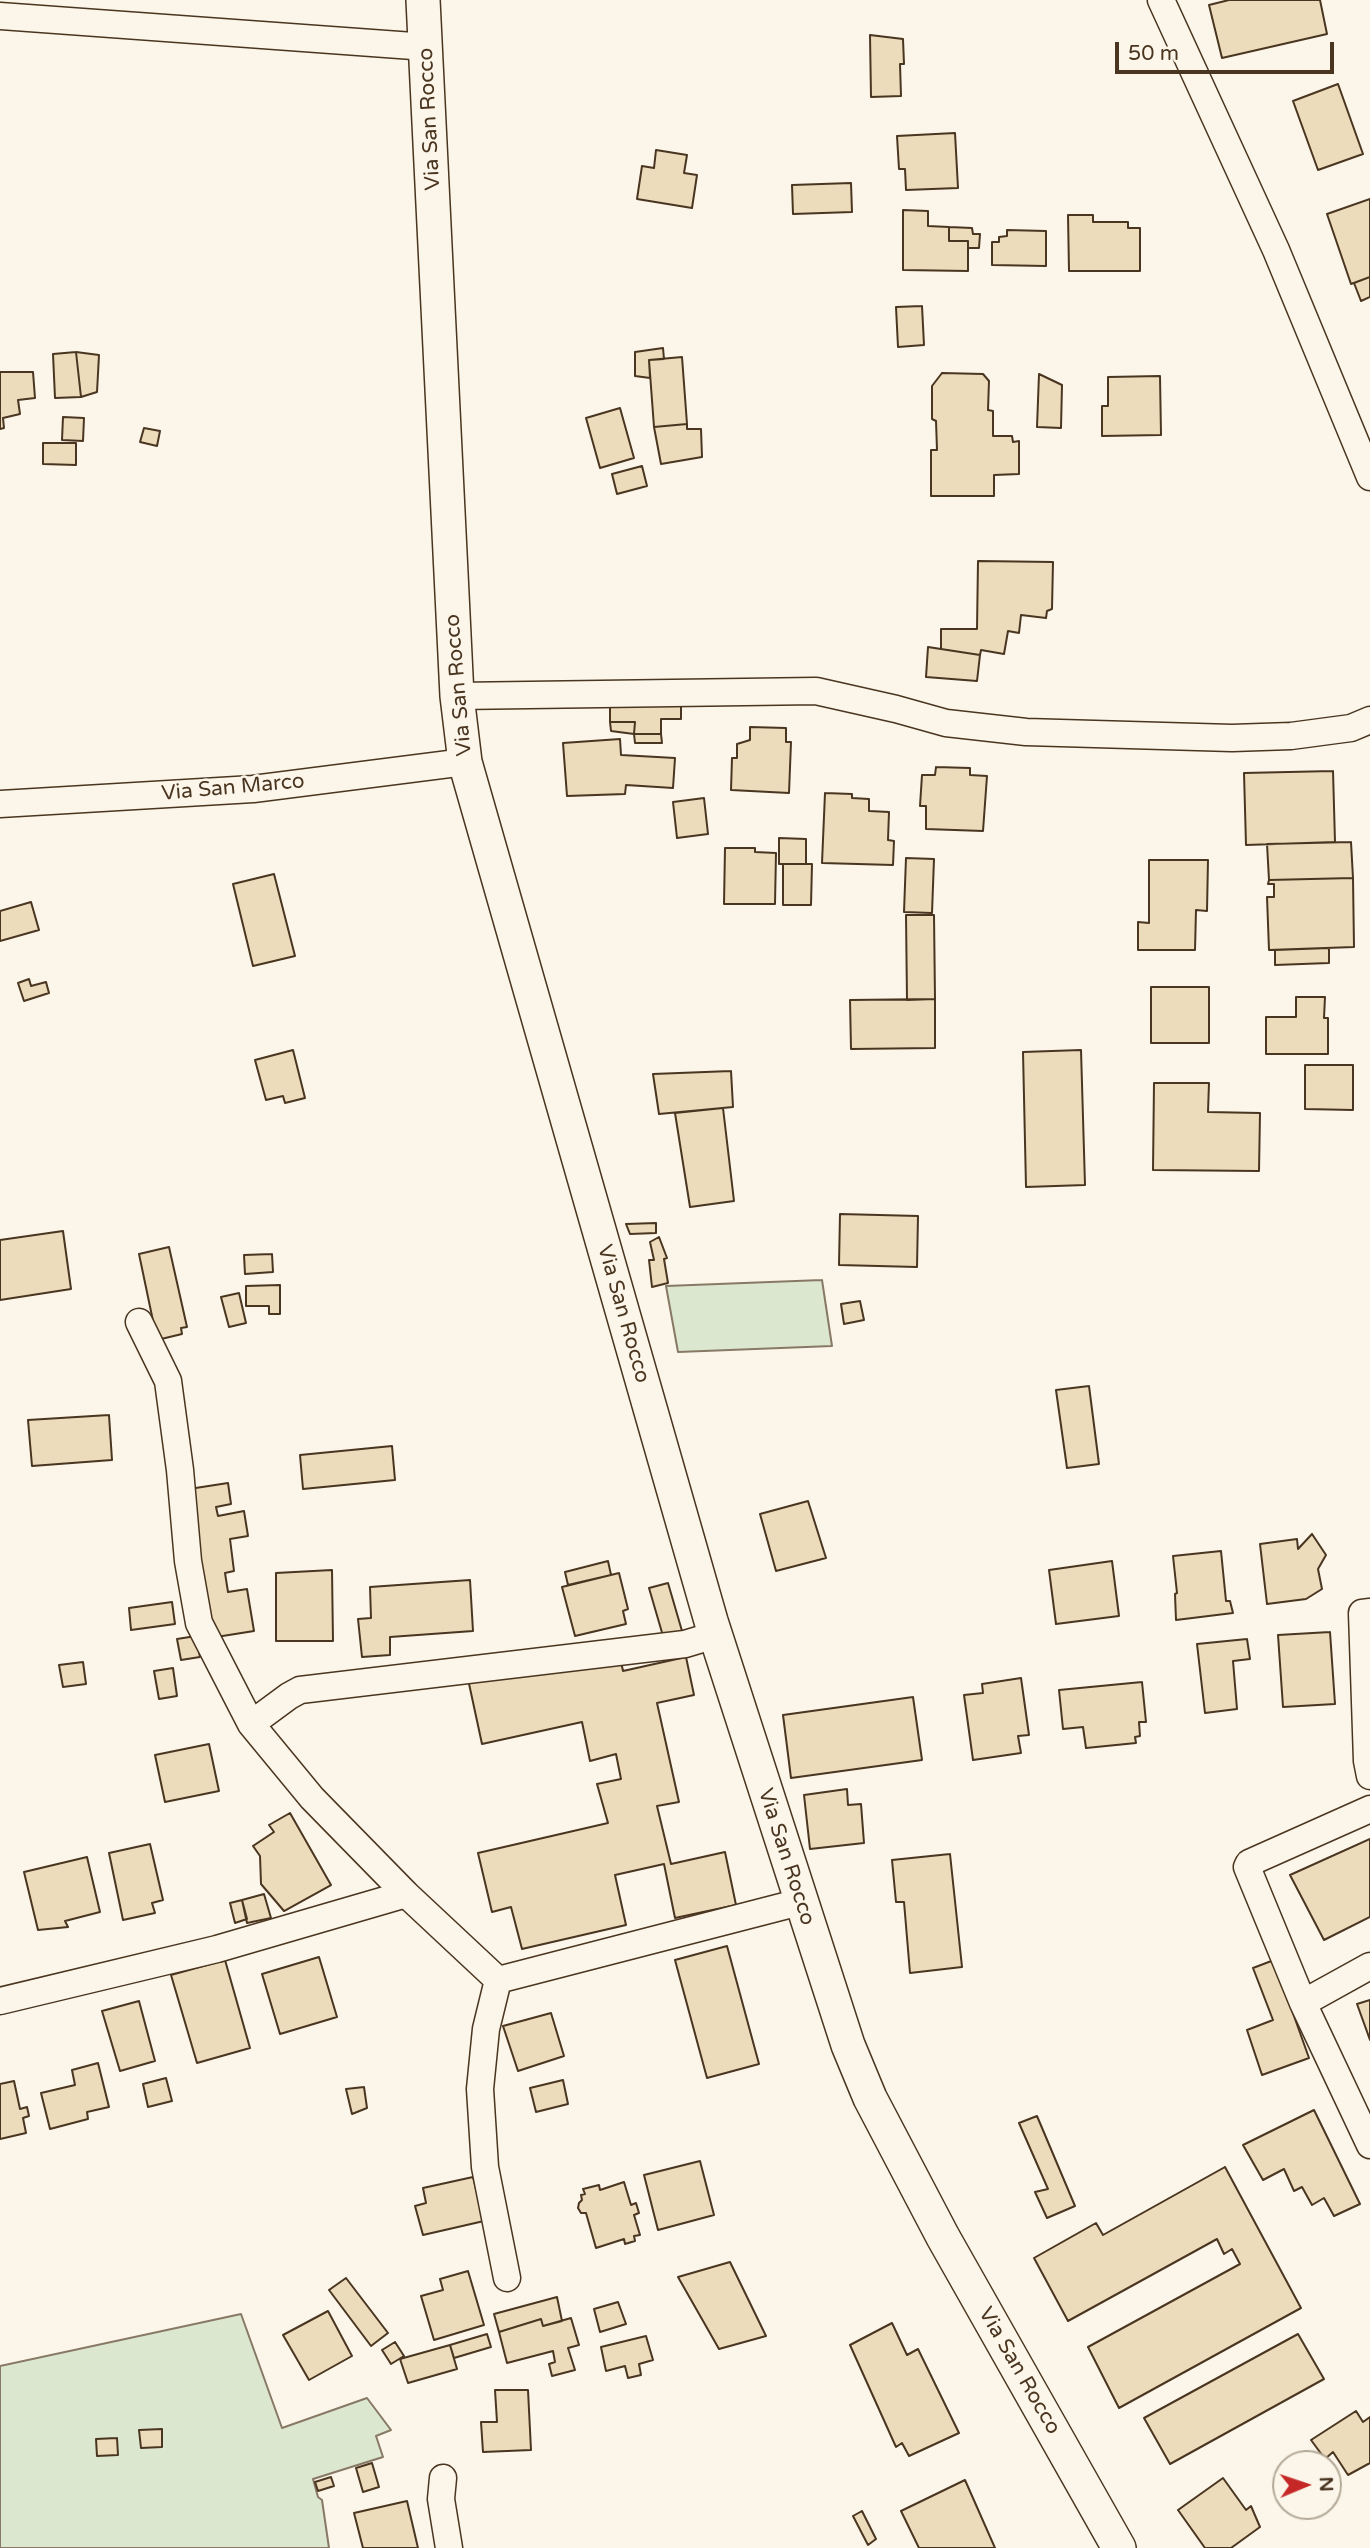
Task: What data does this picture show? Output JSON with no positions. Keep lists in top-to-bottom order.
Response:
{
  "streets": {
    "street": ["Via San Rocco", "Via San Marco"]
  },
  "crossings": [
    ["Via San Rocco", "Via San Marco"]
  ],
  "scale_bar": "50 m",
  "north": "right"
}
